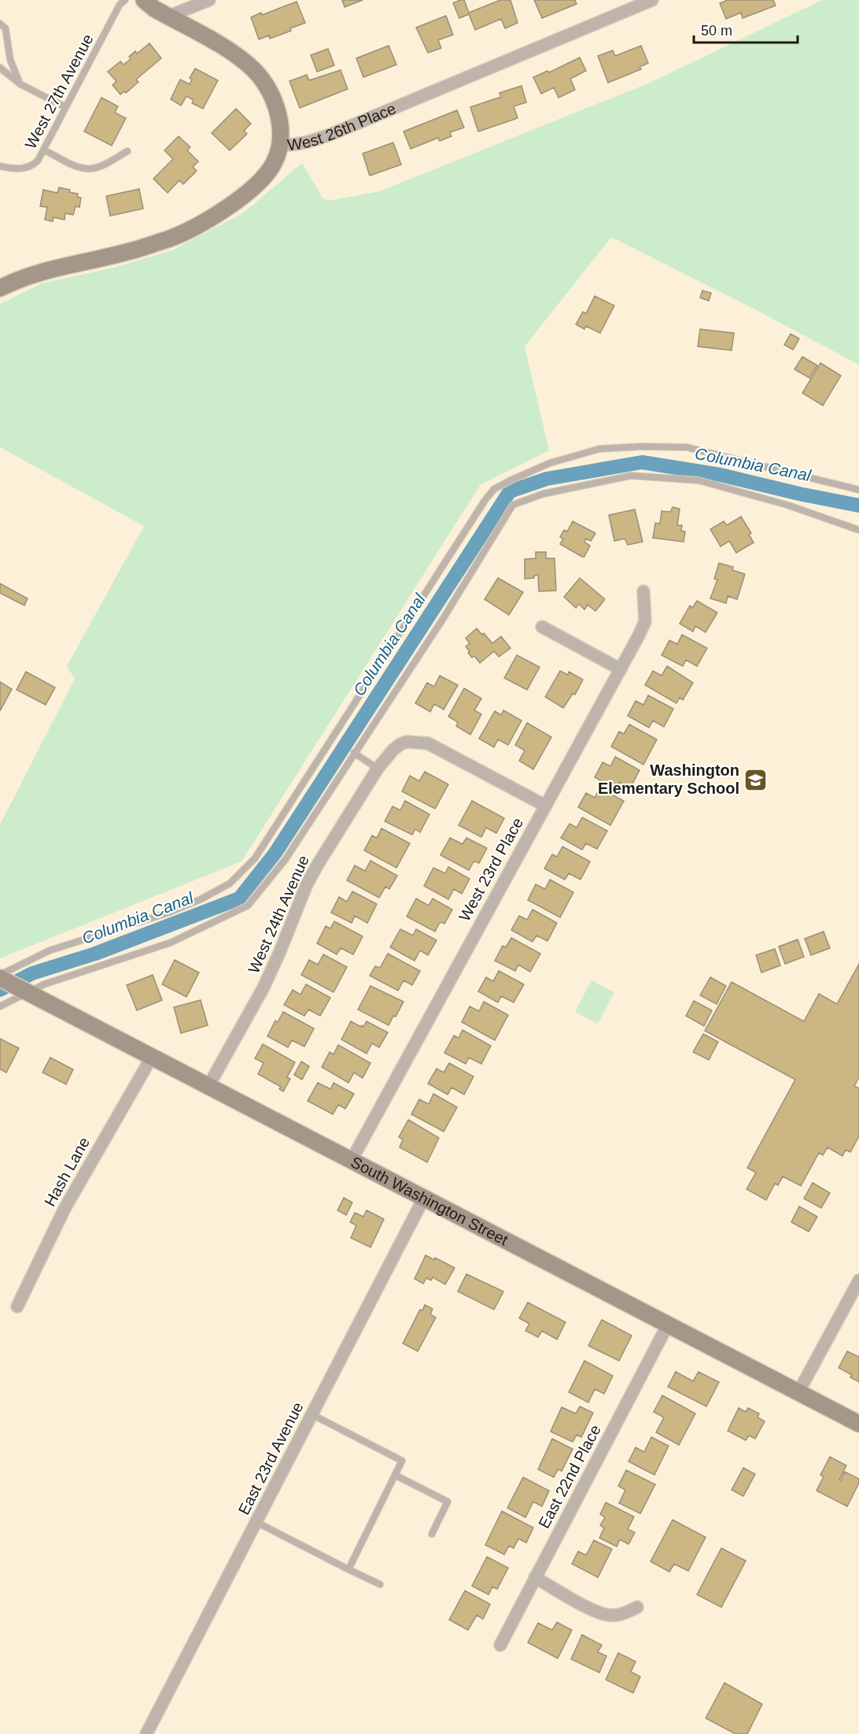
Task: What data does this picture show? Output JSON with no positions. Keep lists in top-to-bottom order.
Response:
{
  "streets": {
    "main road": ["West 26th Place", "South Washington Street"],
    "street": [
      "West 23rd Place",
      "West 24th Avenue",
      "Hash Lane",
      "East 23rd Avenue",
      "East 22nd Place"
    ],
    "lane": ["West 27th Avenue"]
  },
  "crossings": [
    ["West 23rd Place", "West 24th Avenue"],
    ["West 23rd Place", "South Washington Street"],
    ["West 24th Avenue", "South Washington Street"],
    ["Hash Lane", "South Washington Street"],
    ["South Washington Street", "East 23rd Avenue"],
    ["South Washington Street", "East 22nd Place"]
  ],
  "water": ["Columbia Canal"],
  "places": {
    "school or university": ["Washington Elementary School"]
  },
  "scale_bar": "50 m"
}
